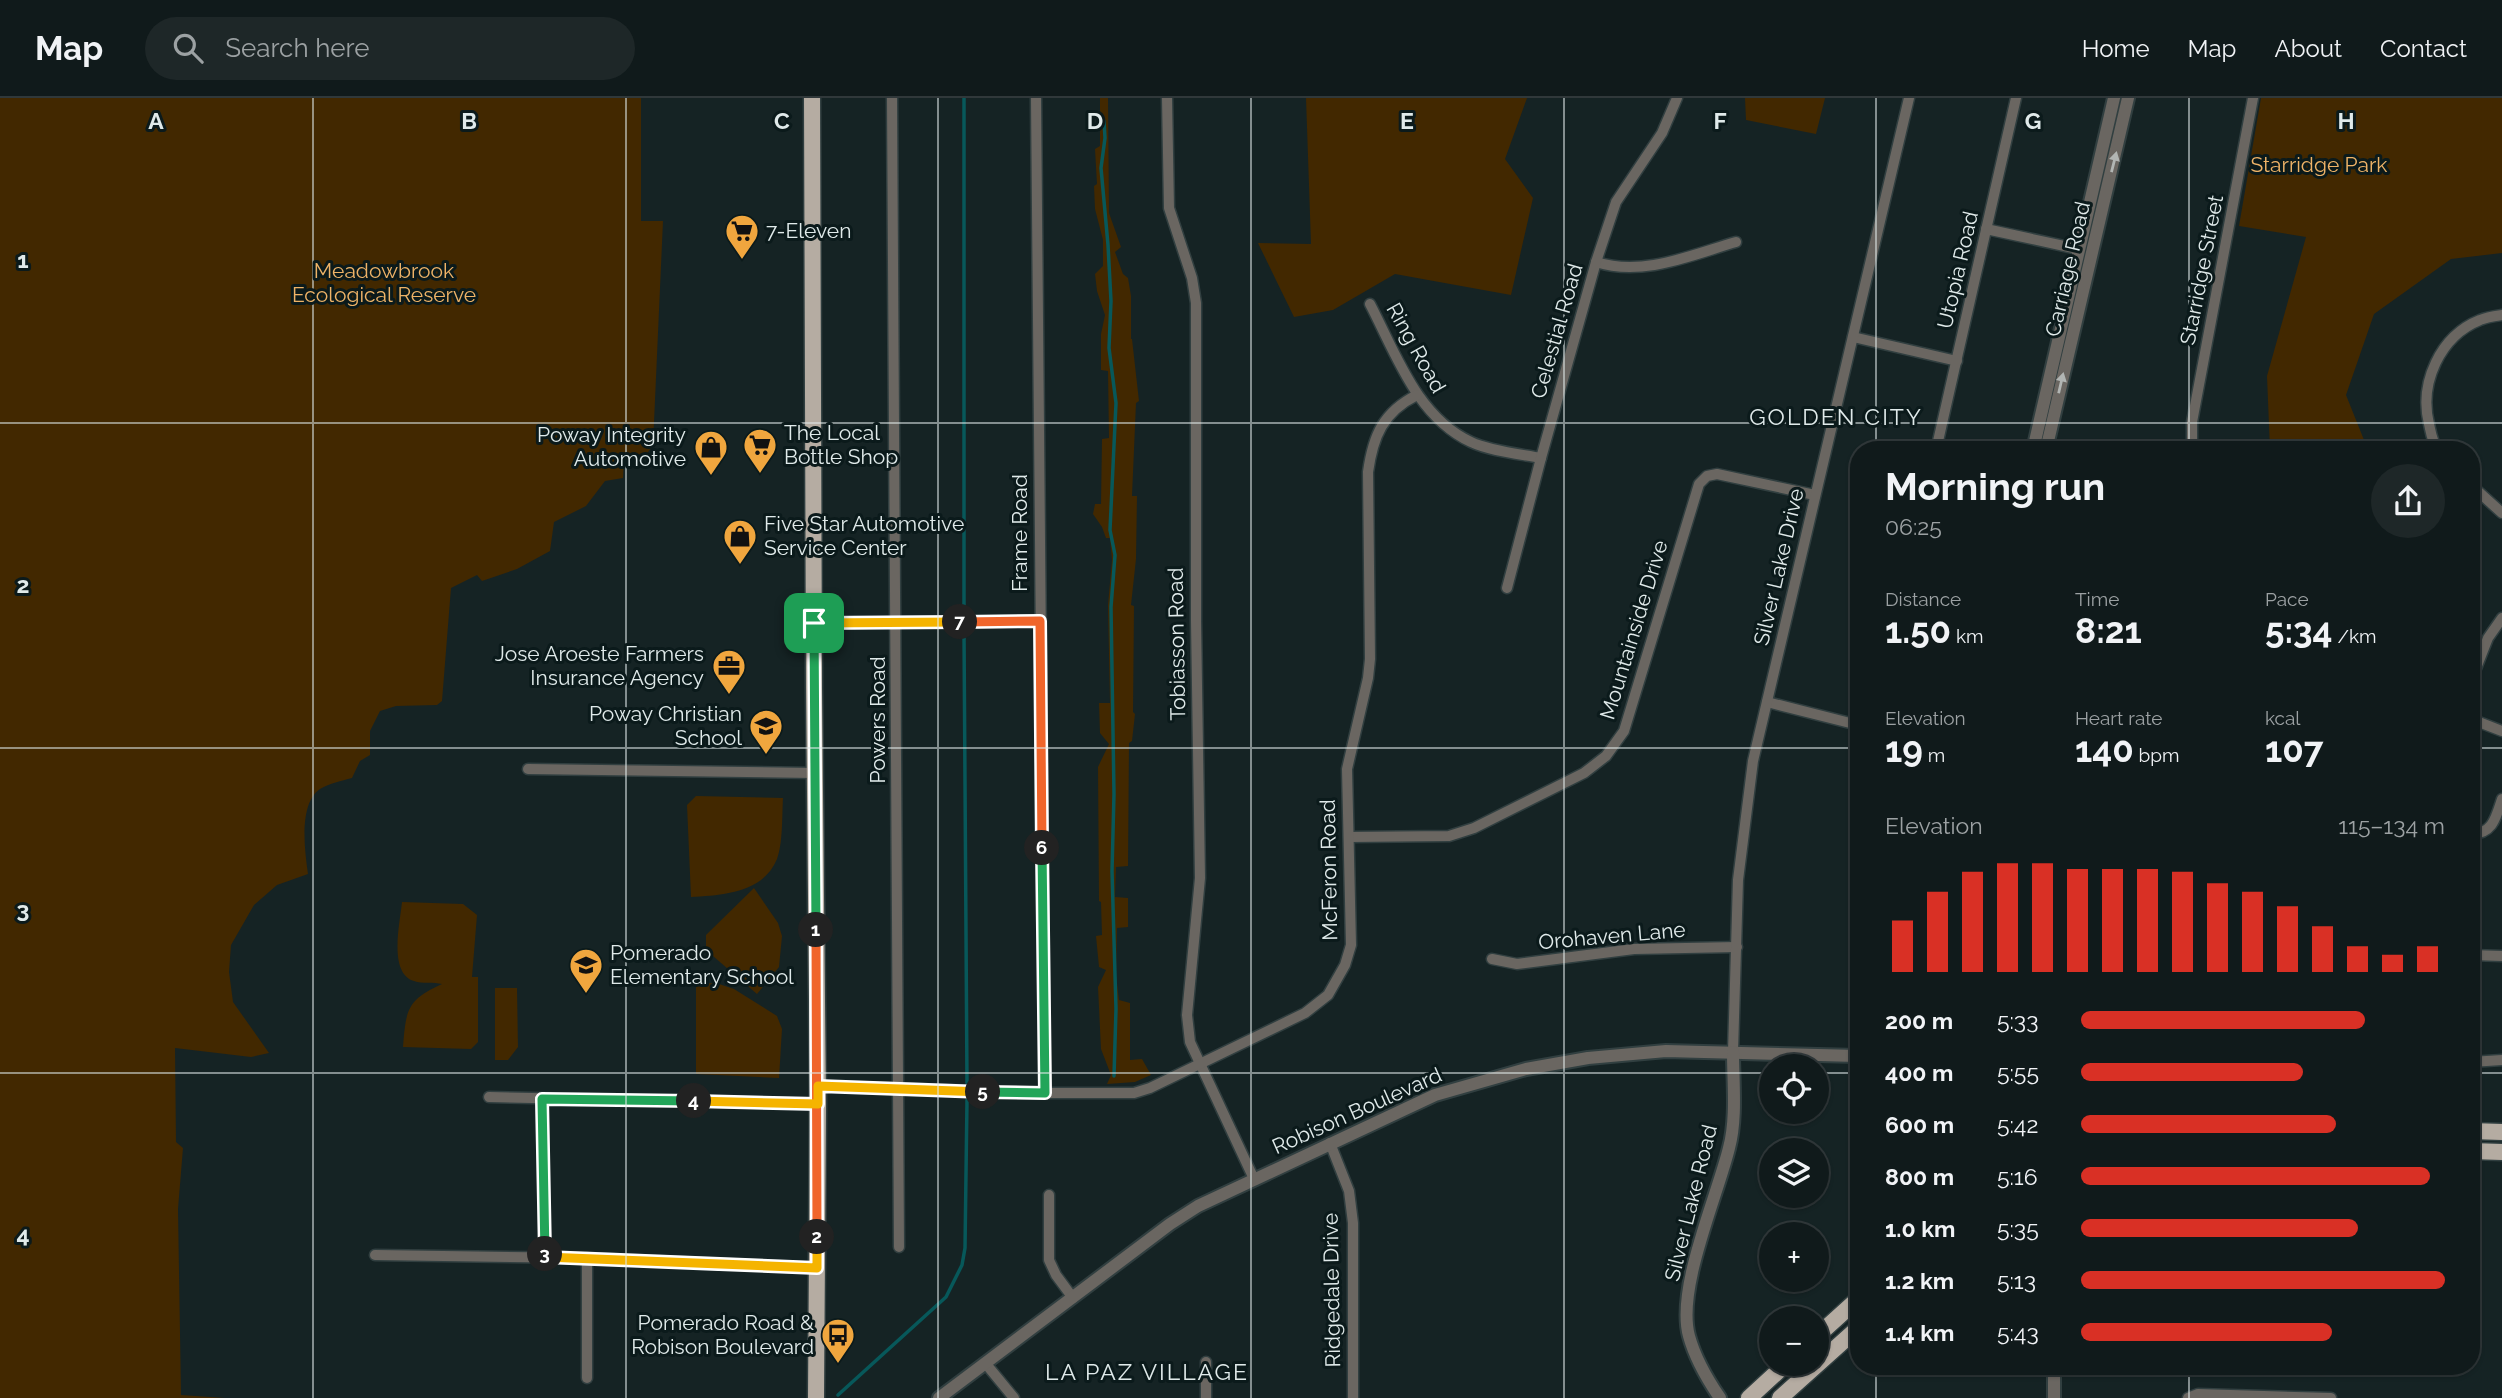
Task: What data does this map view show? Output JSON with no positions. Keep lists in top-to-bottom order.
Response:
{
  "streets": {
    "street": [
      "Carriage Road",
      "Utopia Road",
      "Starridge Street",
      "Celestial Road",
      "Ring Road",
      "Frame Road",
      "Silver Lake Drive",
      "Mountainside Drive",
      "Tobiasson Road",
      "Powers Road",
      "McFeron Road",
      "Orohaven Lane",
      "Robison Boulevard",
      "Silver Lake Road",
      "Ridgedale Drive"
    ]
  },
  "crossings": [
    ["Celestial Road", "Ring Road"],
    ["Ring Road", "McFeron Road"],
    ["Frame Road", "McFeron Road"],
    ["Silver Lake Drive", "Mountainside Drive"],
    ["Silver Lake Drive", "Orohaven Lane"],
    ["Silver Lake Drive", "Robison Boulevard"],
    ["Silver Lake Drive", "Silver Lake Road"],
    ["Mountainside Drive", "McFeron Road"],
    ["Tobiasson Road", "McFeron Road"],
    ["Tobiasson Road", "Robison Boulevard"],
    ["Powers Road", "McFeron Road"],
    ["Robison Boulevard", "Silver Lake Road"],
    ["Robison Boulevard", "Ridgedale Drive"]
  ],
  "districts": ["GOLDEN CITY", "LA PAZ VILLAGE"],
  "parks": ["Starridge Park", "Meadowbrook Ecological Reserve"],
  "places": {
    "supermarket": ["7-Eleven", "The Local Bottle Shop"],
    "shop": ["Poway Integrity Automotive", "Five Star Automotive Service Center"],
    "office": ["Jose Aroeste Farmers Insurance Agency"],
    "school or university": ["Poway Christian School", "Pomerado Elementary School"],
    "bus stop": ["Pomerado Road & Robison Boulevard"]
  },
  "page": {
    "header": "Map",
    "search": "Search here",
    "nav": [
      "Home",
      "Map",
      "About",
      "Contact"
    ],
    "heading": ["Morning run", "06:25"],
    "stats": [
      ["Distance", "1.50 km"],
      ["Time", "8:21"],
      ["Pace", "5:34 /km"],
      ["Elevation", "19 m"],
      ["Heart rate", "140 bpm"],
      ["kcal", "107"]
    ],
    "pins": [
      "7",
      "6",
      "1",
      "5",
      "4",
      "2",
      "3"
    ],
    "chart": ["Elevation", "115–134 m"],
    "list": [
      {
        "name": "200 m",
        "note": "5:33"
      },
      {
        "name": "400 m",
        "note": "5:55"
      },
      {
        "name": "600 m",
        "note": "5:42"
      },
      {
        "name": "800 m",
        "note": "5:16"
      },
      {
        "name": "1.0 km",
        "note": "5:35"
      },
      {
        "name": "1.2 km",
        "note": "5:13"
      },
      {
        "name": "1.4 km",
        "note": "5:43"
      }
    ],
    "map_buttons": ["+", "−"]
  },
  "grid": {
    "columns": [
      "A",
      "B",
      "C",
      "D",
      "E",
      "F",
      "G",
      "H"
    ],
    "rows": [
      "1",
      "2",
      "3",
      "4"
    ]
  }
}
